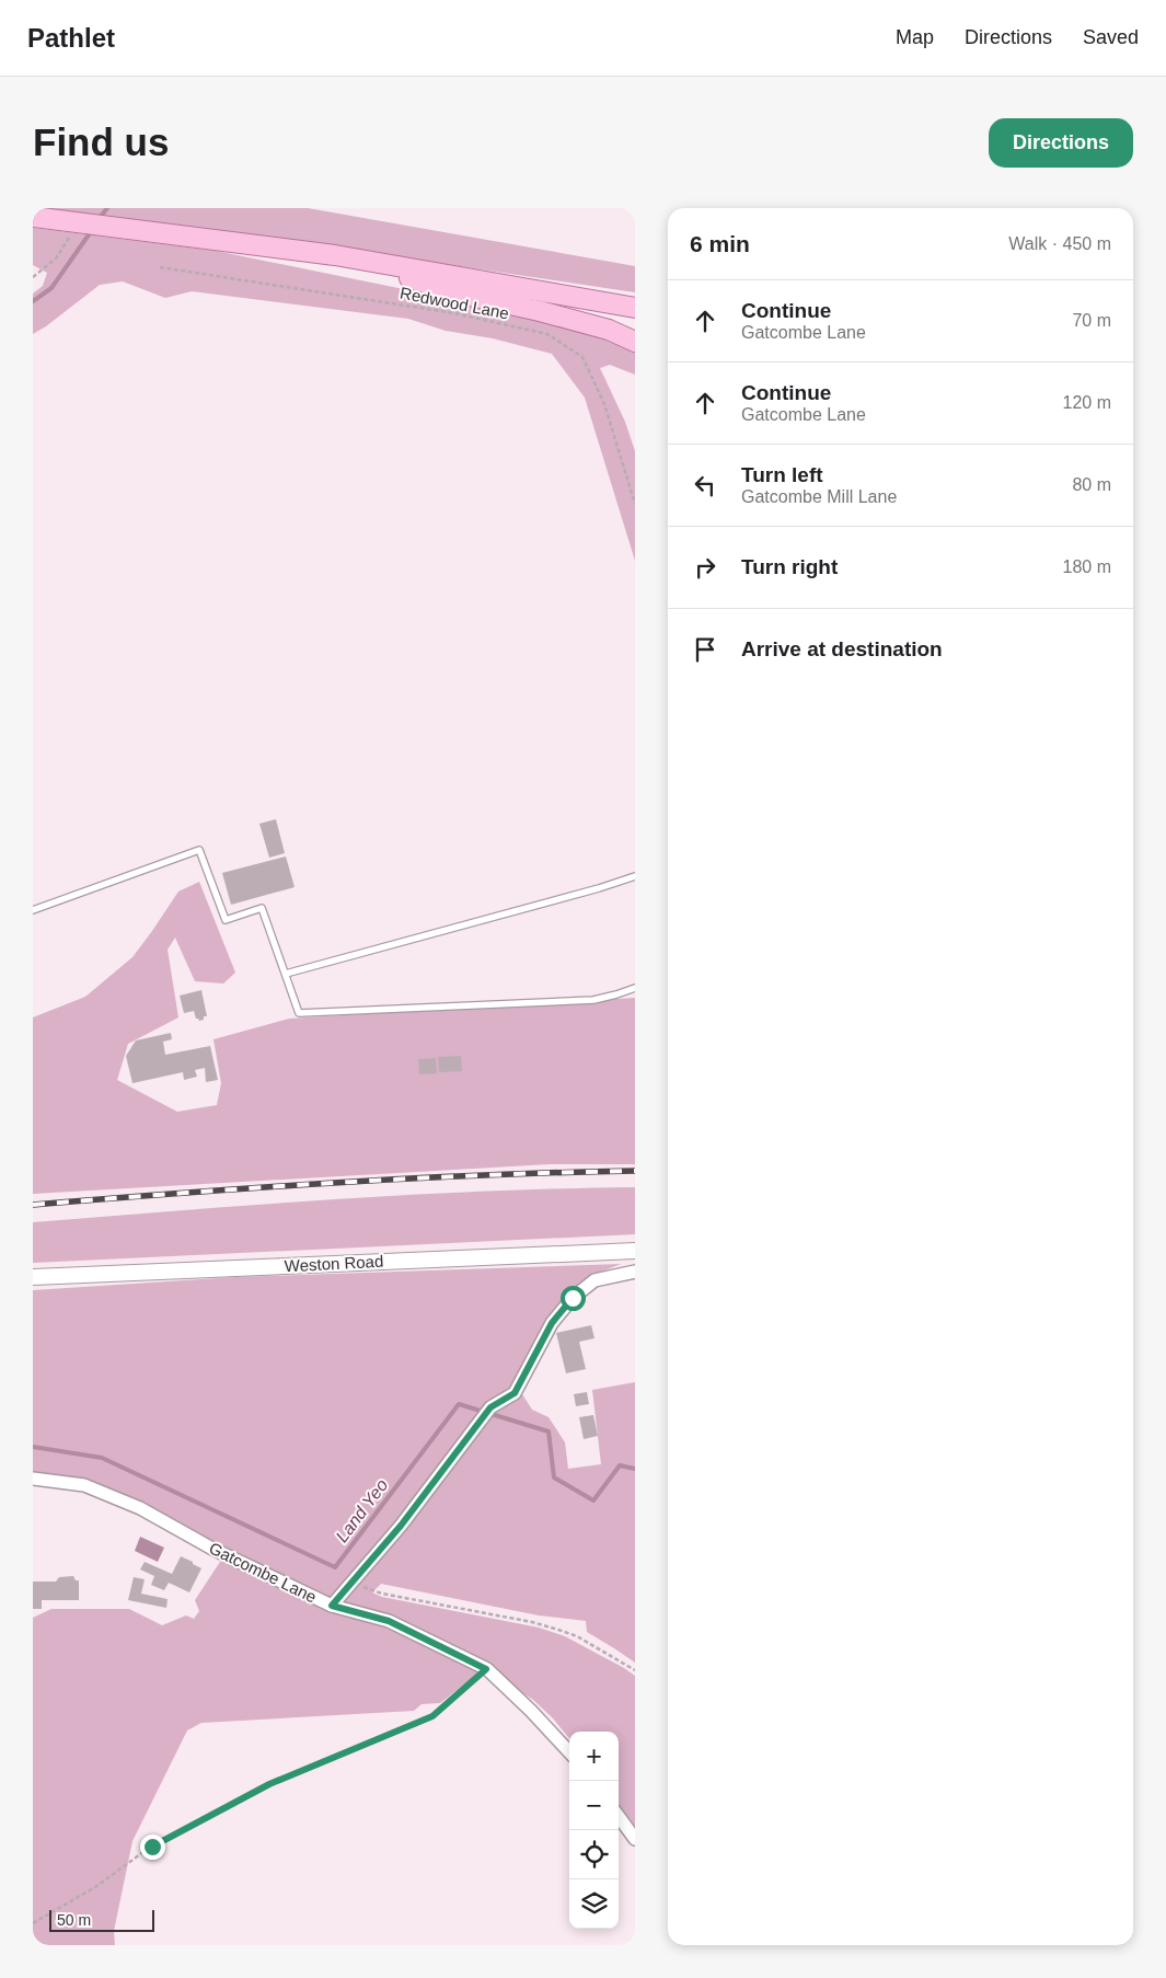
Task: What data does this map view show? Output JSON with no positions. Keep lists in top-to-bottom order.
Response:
{
  "streets": {
    "street": ["Weston Road", "Gatcombe Lane"],
    "path": ["Redwood Lane"]
  },
  "water": ["Land Yeo"],
  "scale_bar": "50 m",
  "page": {
    "header": "Pathlet",
    "nav": ["Map", "Directions", "Saved"],
    "buttons": "Directions",
    "title": "Find us",
    "heading": ["6 min", "Walk · 450 m"],
    "list": [
      ["Continue", "Gatcombe Lane", "70 m"],
      ["Continue", "Gatcombe Lane", "120 m"],
      ["Turn left", "Gatcombe Mill Lane", "80 m"],
      ["Turn right", "180 m"],
      "Arrive at destination"
    ],
    "map_buttons": ["+", "−"],
    "scale": "50 m"
  }
}
